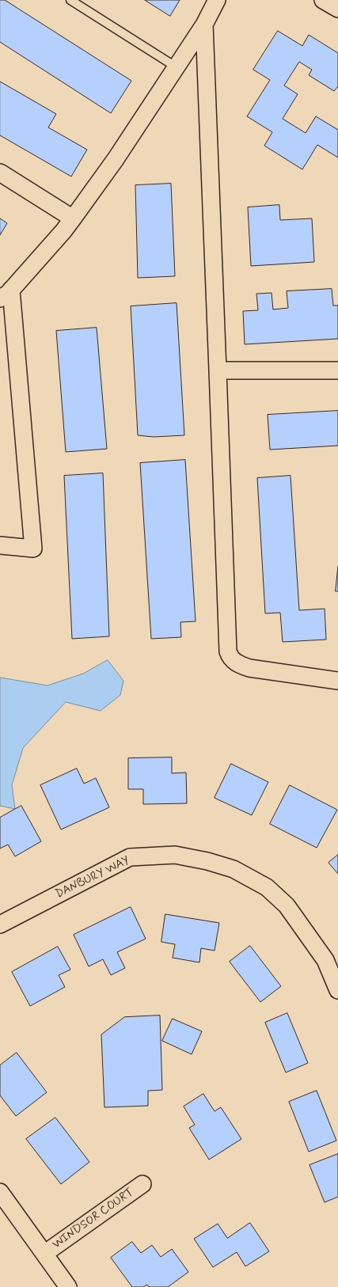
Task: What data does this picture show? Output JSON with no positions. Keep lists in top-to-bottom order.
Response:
{
  "streets": {
    "street": ["DANBURY WAY", "WINDSOR COURT"]
  }
}
